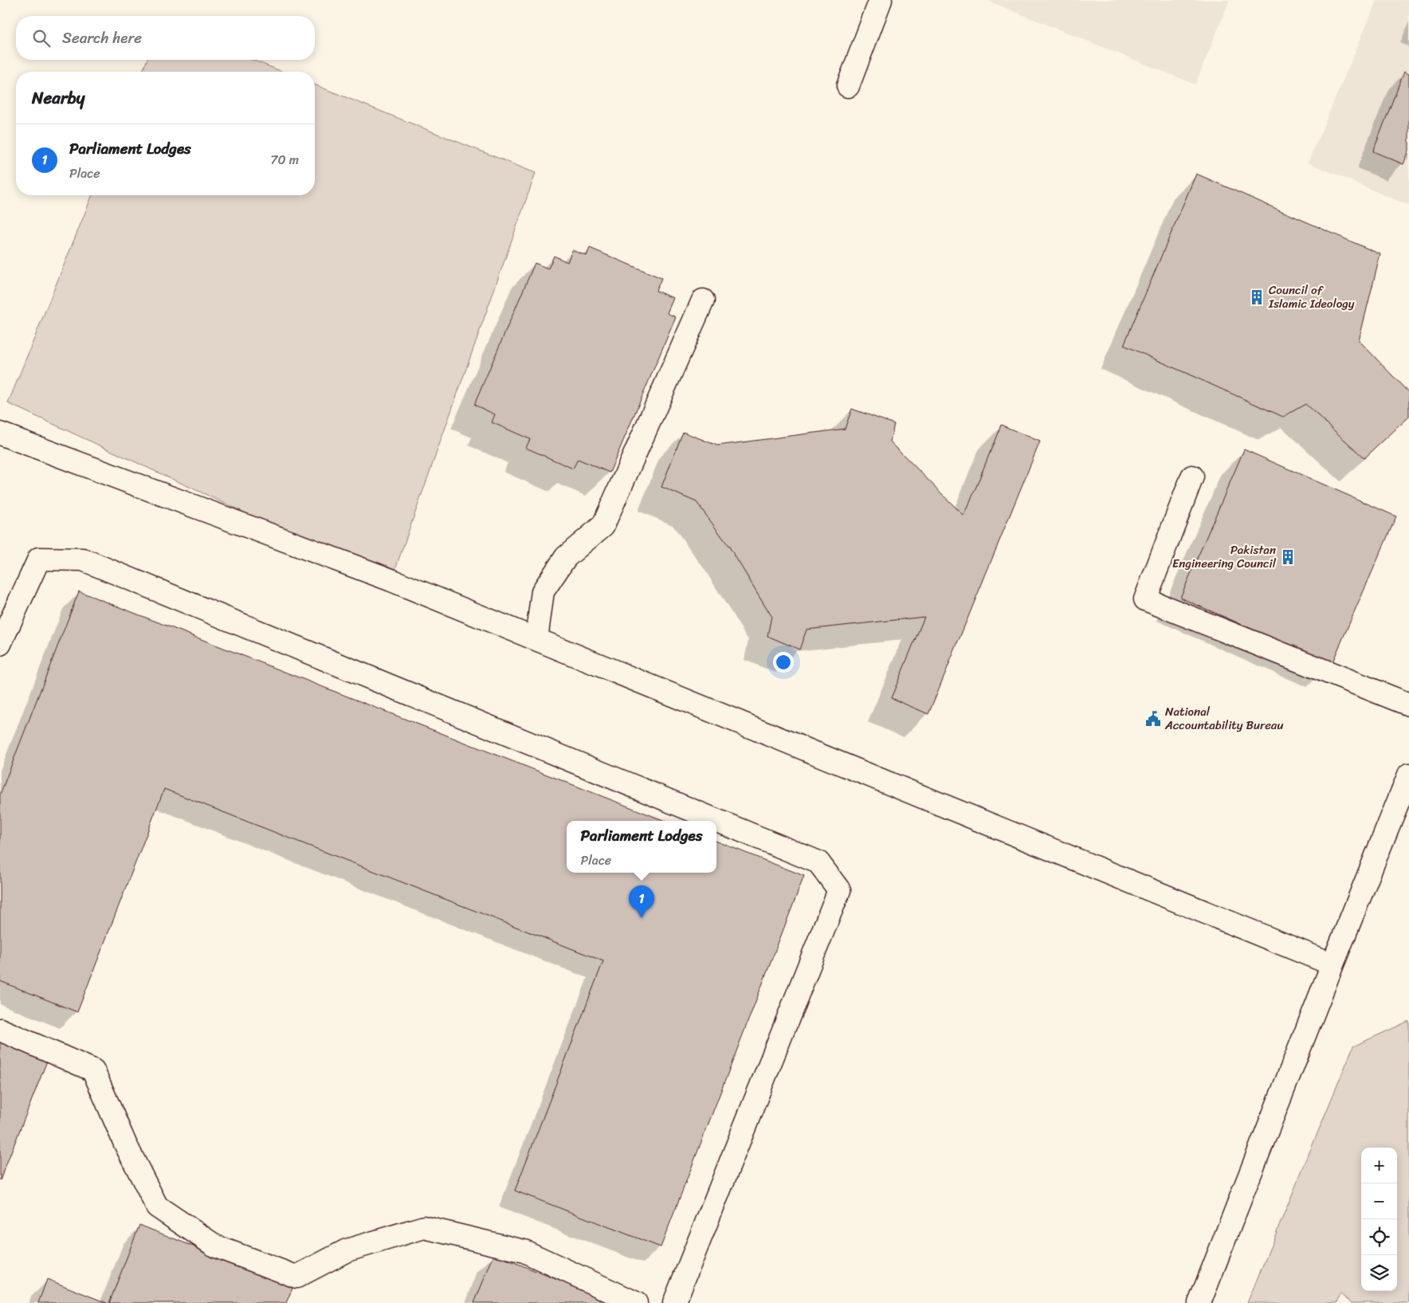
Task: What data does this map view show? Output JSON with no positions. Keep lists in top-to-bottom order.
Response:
{
  "places": {
    "building": ["Council of Islamic Ideology", "Pakistan Engineering Council"],
    "public building": ["National Accountability Bureau"]
  },
  "page": {
    "search": "Search here",
    "heading": "Nearby",
    "list": [
      {
        "mark": "1",
        "name": "Parliament Lodges",
        "note": "Place",
        "value": "70 m"
      }
    ],
    "popup": ["Parliament Lodges", "Place"],
    "pins": "1",
    "map_buttons": ["+", "−"]
  }
}
